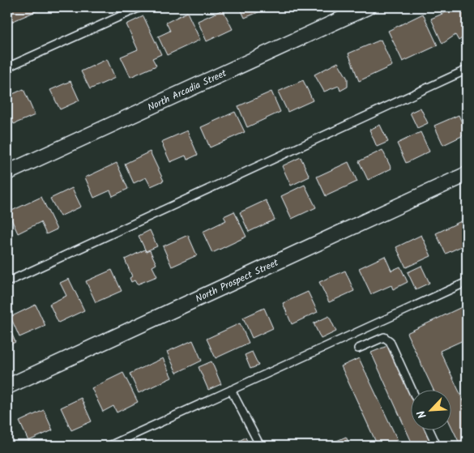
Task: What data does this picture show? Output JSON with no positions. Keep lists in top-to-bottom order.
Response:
{
  "streets": {
    "street": ["North Arcadia Street", "North Prospect Street"]
  },
  "north": "bottom left"
}
